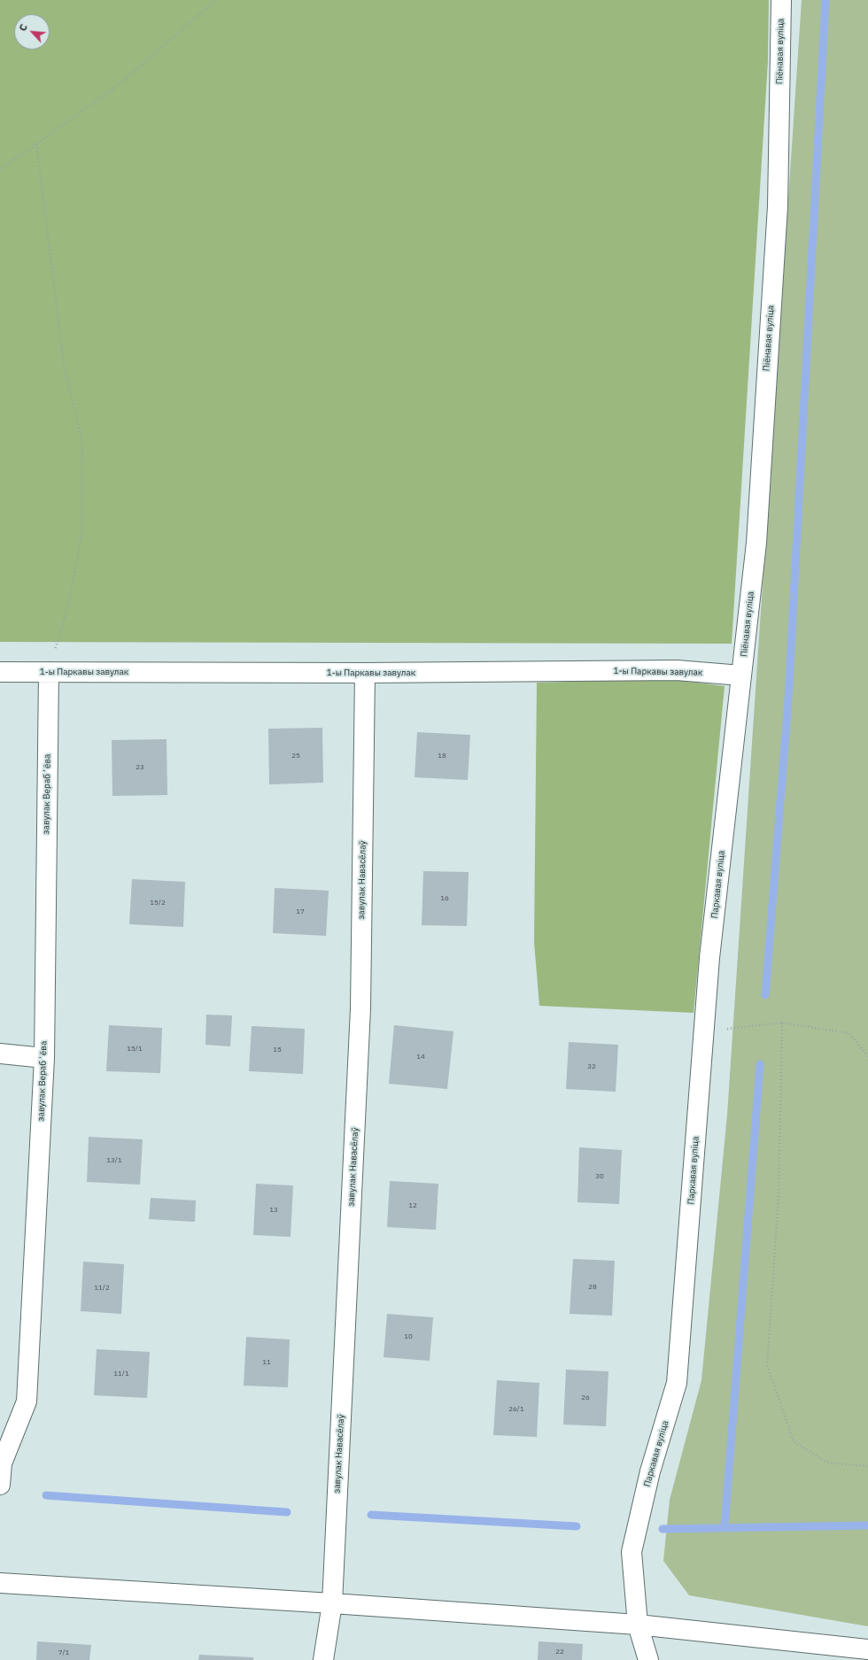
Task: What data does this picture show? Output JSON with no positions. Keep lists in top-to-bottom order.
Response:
{
  "streets": {
    "street": [
      "Піёнавая вуліца",
      "1-ы Паркавы завулак",
      "завулак Верабʼёва",
      "завулак Навасёлаў",
      "Паркавая вуліца"
    ]
  },
  "crossings": [
    ["Піёнавая вуліца", "1-ы Паркавы завулак"],
    ["Піёнавая вуліца", "Паркавая вуліца"],
    ["1-ы Паркавы завулак", "завулак Верабʼёва"],
    ["1-ы Паркавы завулак", "завулак Навасёлаў"],
    ["1-ы Паркавы завулак", "Паркавая вуліца"]
  ],
  "house_numbers": [
    "25",
    "18",
    "23",
    "16",
    "15/2",
    "17",
    "15/1",
    "15",
    "14",
    "32",
    "13/1",
    "30",
    "12",
    "13",
    "28",
    "11/2",
    "10",
    "11",
    "11/1",
    "26",
    "26/1",
    "22",
    "7/1"
  ],
  "north": "top left"
}
